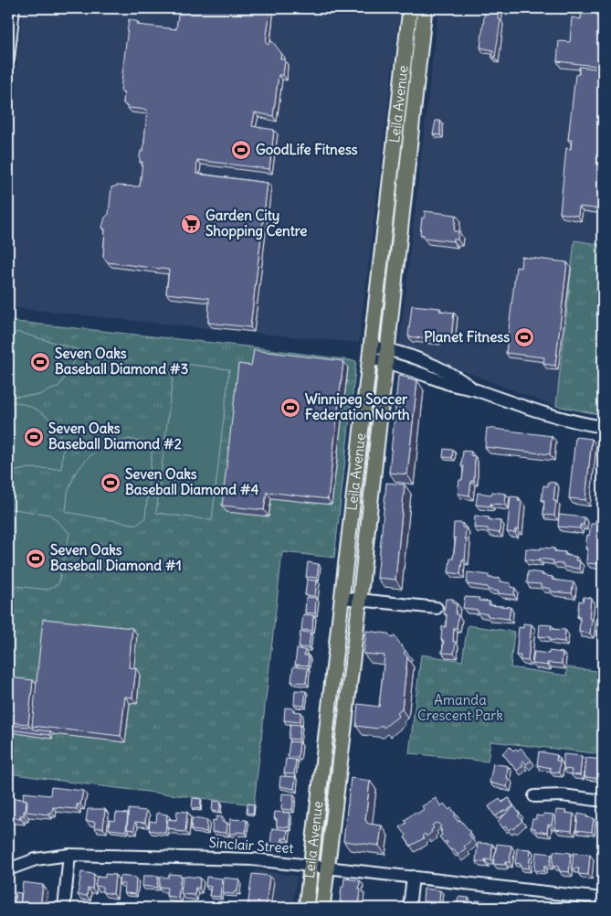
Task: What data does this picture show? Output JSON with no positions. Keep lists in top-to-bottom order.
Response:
{
  "streets": {
    "main road": ["Leila Avenue"],
    "street": ["Sinclair Street"]
  },
  "crossings": [
    ["Leila Avenue", "Sinclair Street"]
  ],
  "parks": ["Amanda Crescent Park"],
  "places": {
    "sports": [
      "GoodLife Fitness",
      "Planet Fitness",
      "Seven Oaks Baseball Diamond #3",
      "Winnipeg Soccer Federation North",
      "Seven Oaks Baseball Diamond #2",
      "Seven Oaks Baseball Diamond #4",
      "Seven Oaks Baseball Diamond #1"
    ],
    "supermarket": ["Garden City Shopping Centre"]
  }
}
